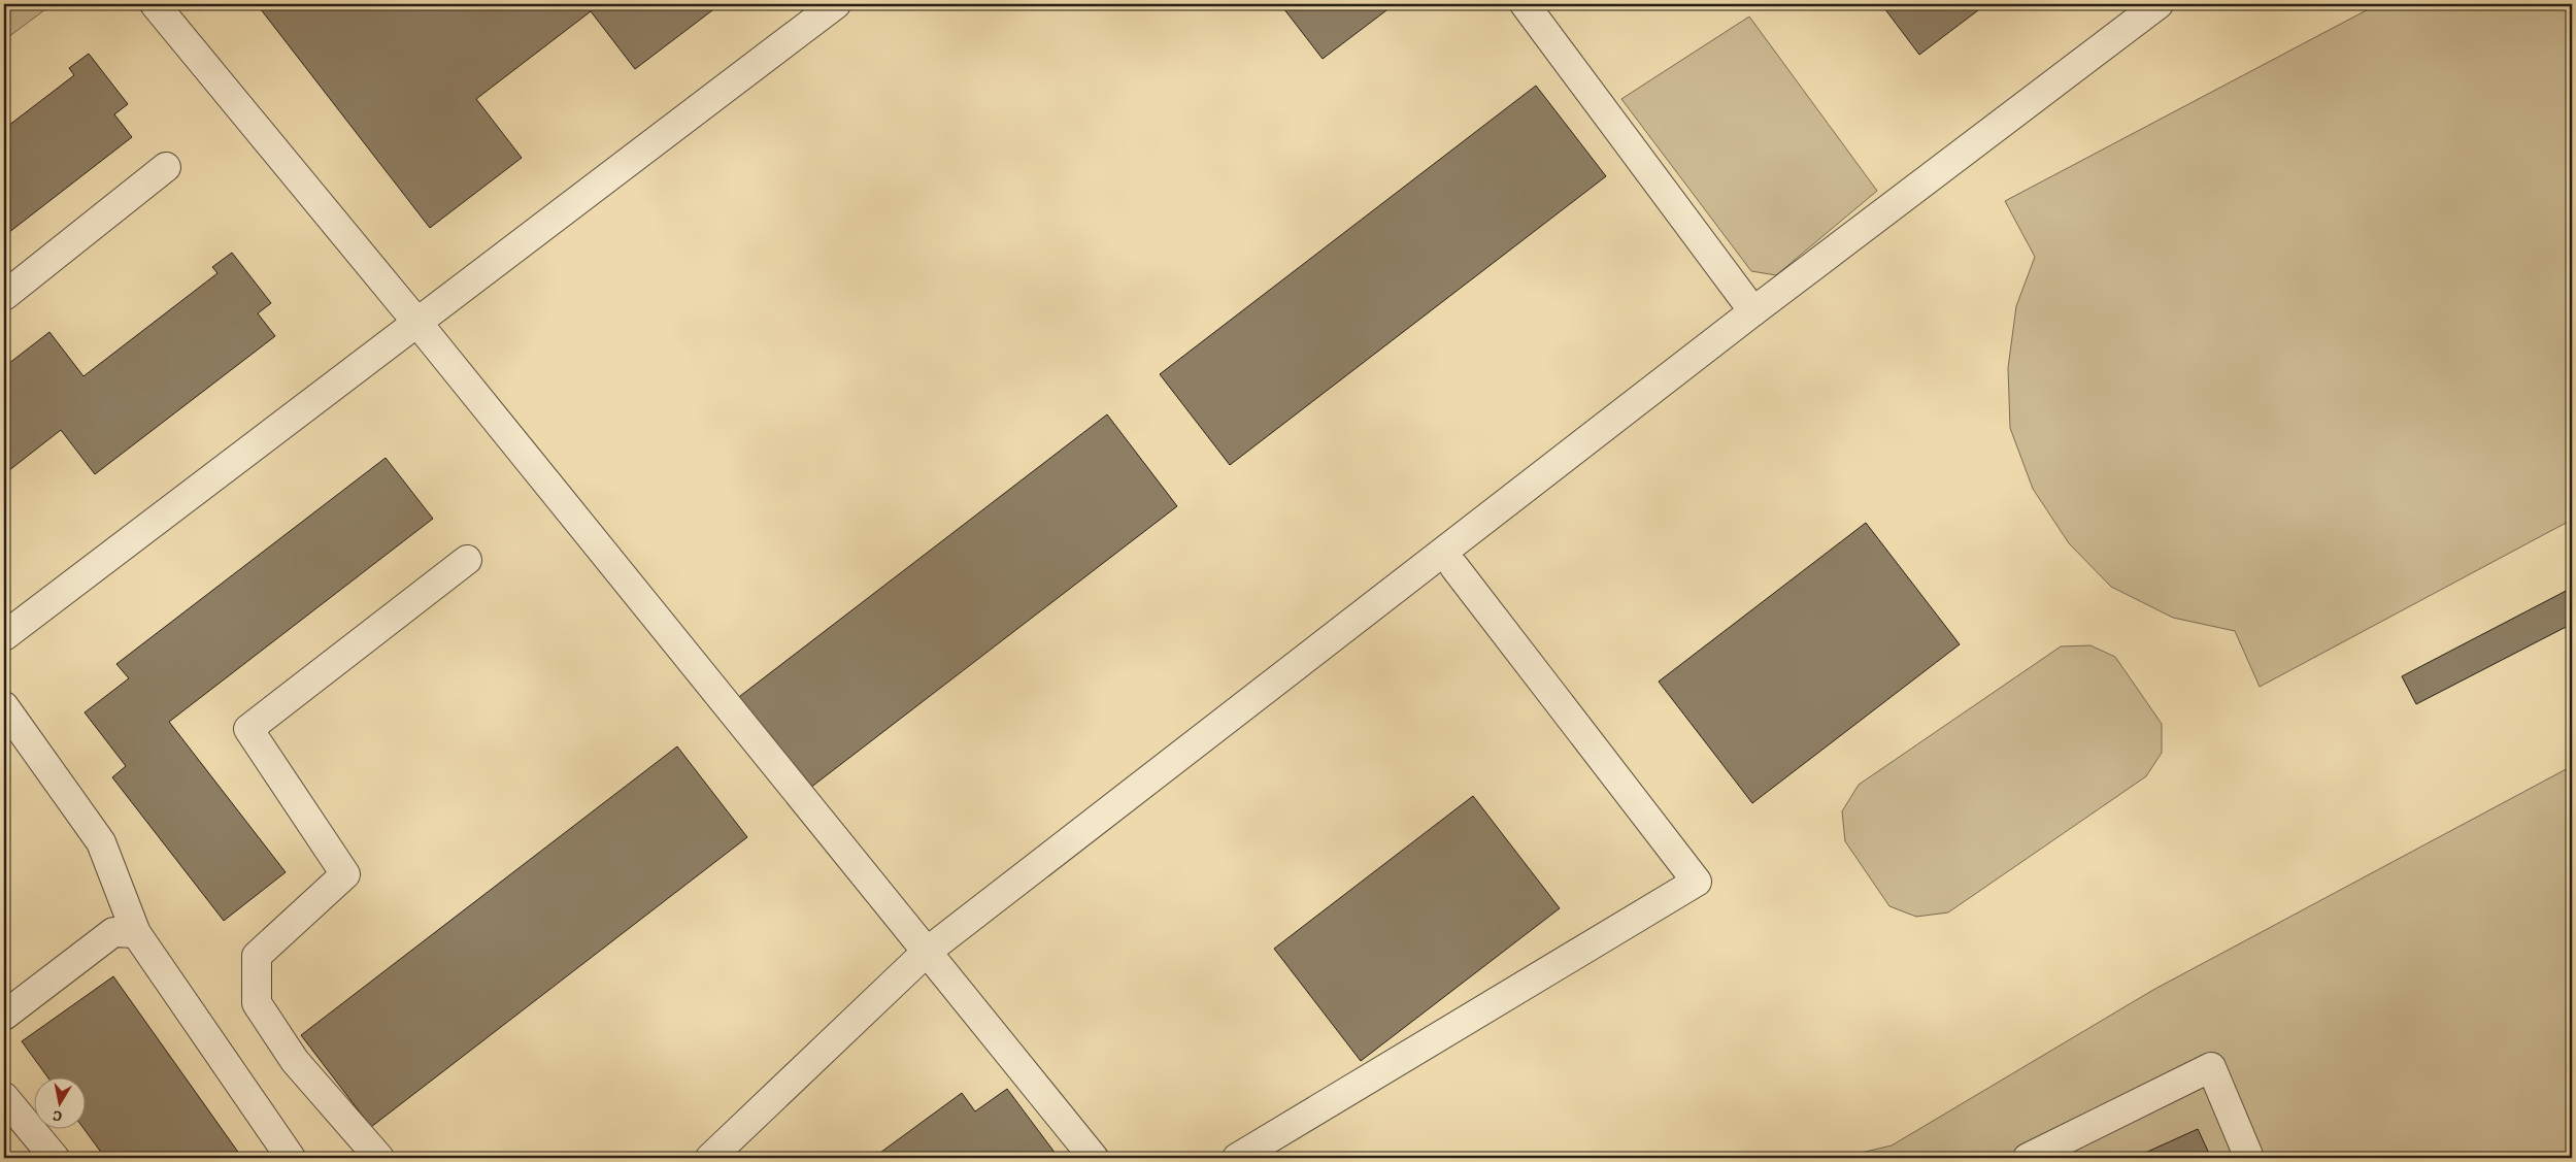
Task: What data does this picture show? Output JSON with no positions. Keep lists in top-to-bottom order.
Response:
{
  "north": "bottom"
}
